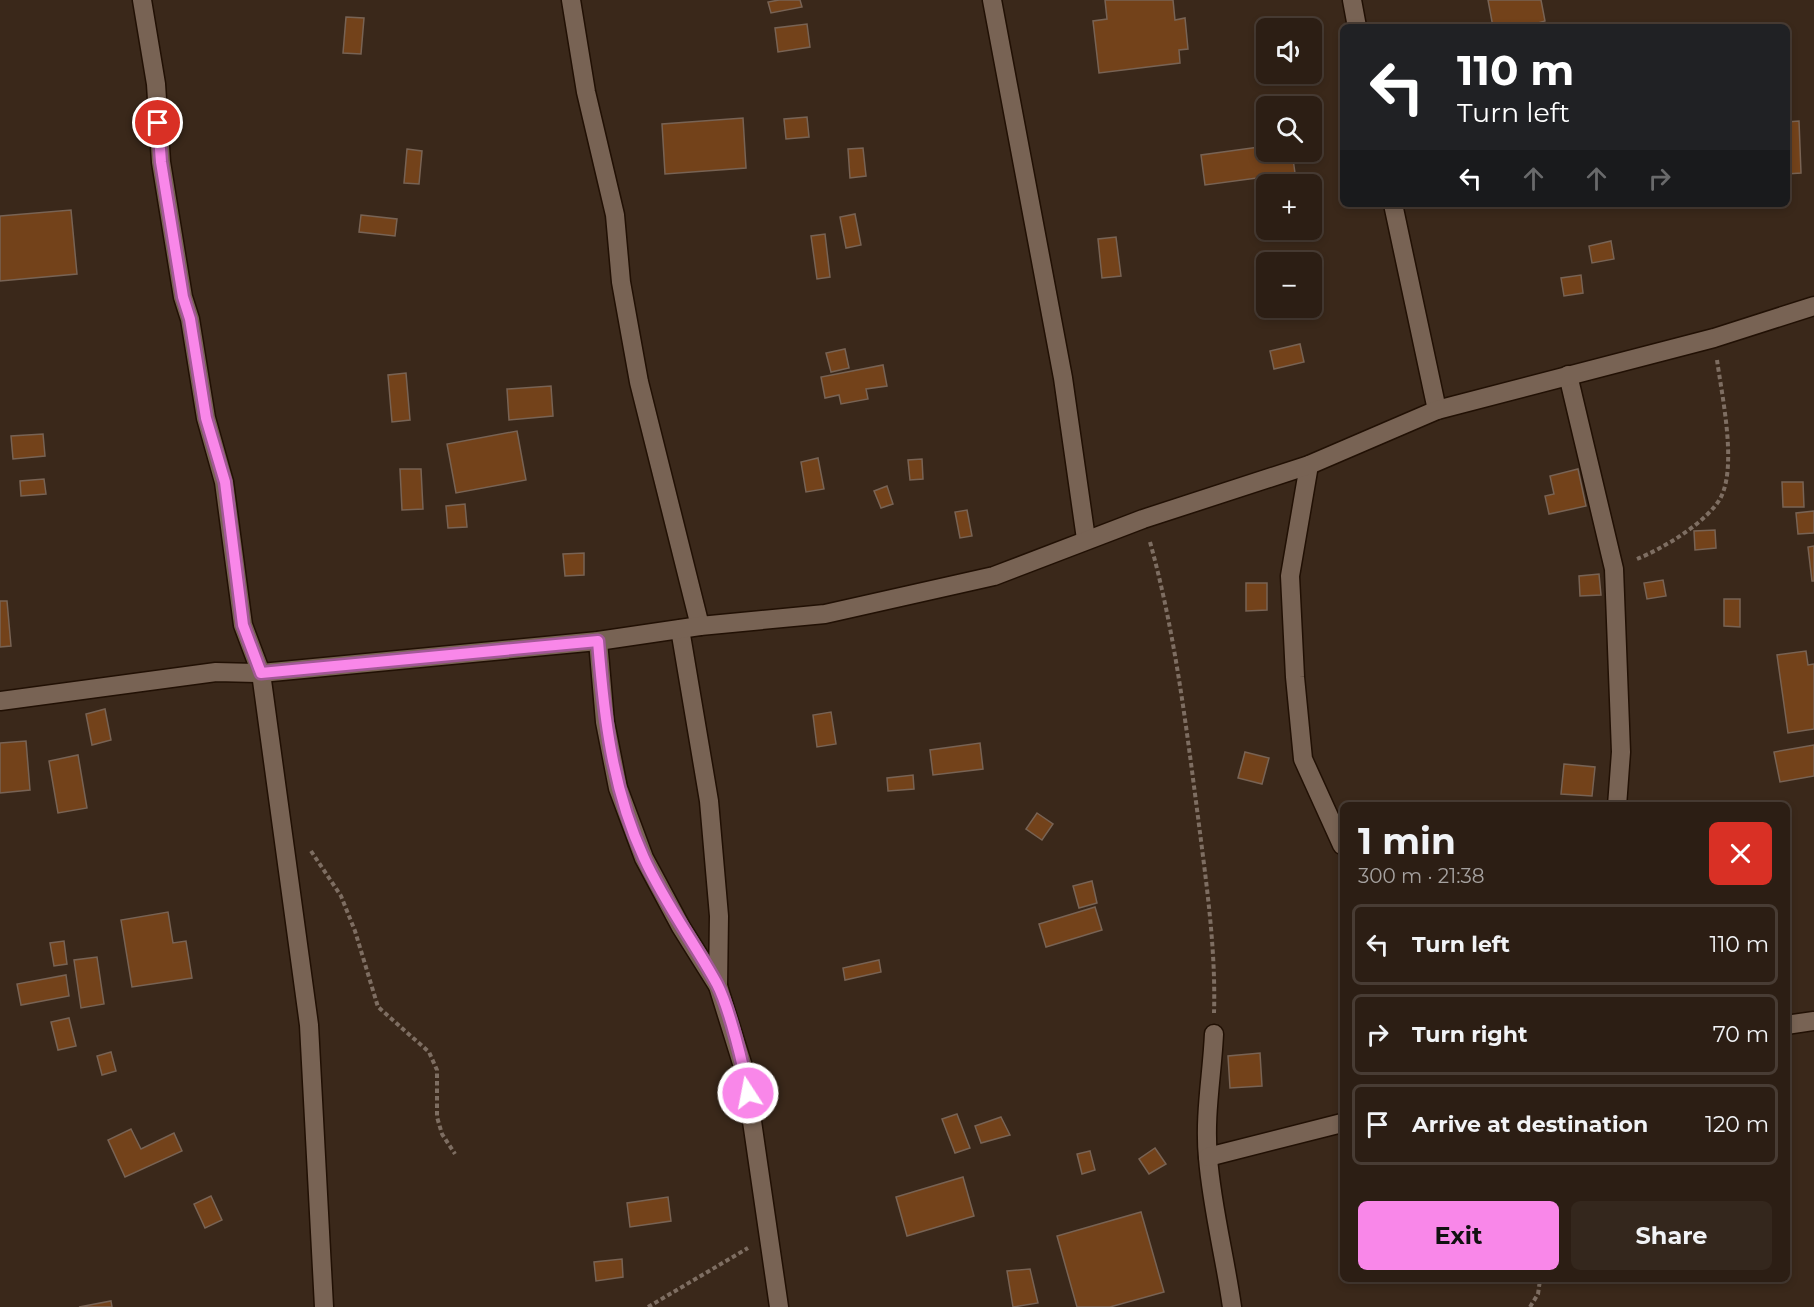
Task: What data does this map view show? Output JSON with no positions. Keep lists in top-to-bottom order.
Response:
{
  "page": {
    "map_buttons": ["+", "−"],
    "turn": ["110 m", "Turn left"],
    "heading": ["1 min", "300 m · 21:38"],
    "list": [
      {
        "name": "Turn left",
        "value": "110 m"
      },
      {
        "name": "Turn right",
        "value": "70 m"
      },
      {
        "name": "Arrive at destination",
        "value": "120 m"
      }
    ],
    "buttons": ["Exit", "Share"]
  }
}
